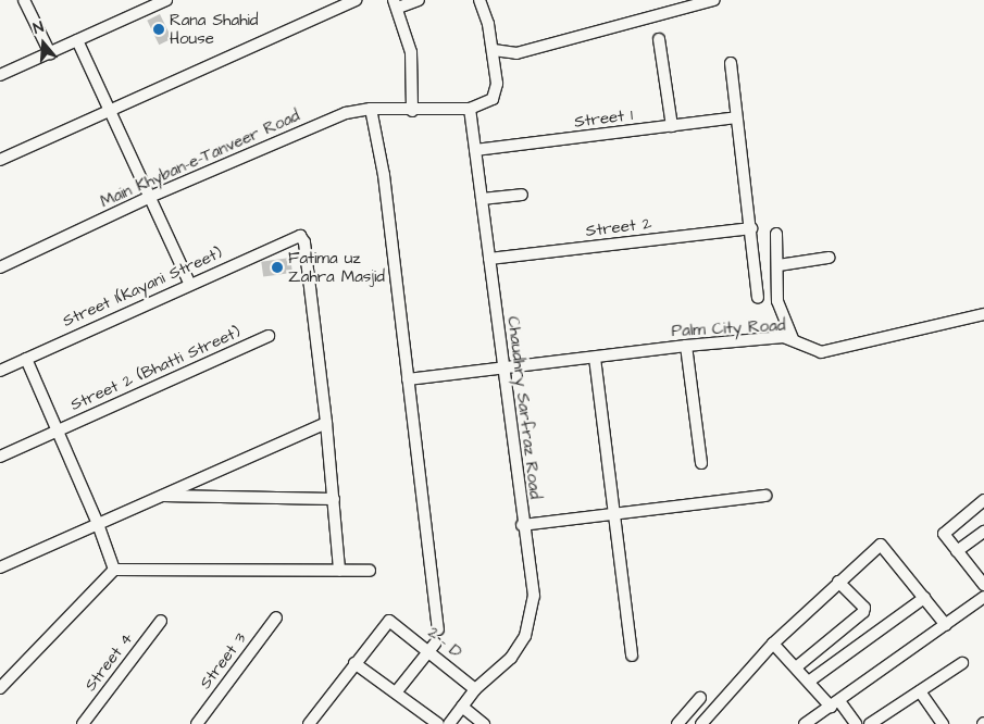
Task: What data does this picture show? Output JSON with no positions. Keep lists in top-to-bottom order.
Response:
{
  "streets": {
    "street": [
      "Street 1",
      "Main Khyban-e-Tanveer Road",
      "Street 2",
      "Street 1(Kayani Street)",
      "Palm City Road",
      "Street 2 (Bhatti Street)",
      "Chaudhry Sarfraz Road",
      "2 - D",
      "Street 3",
      "Street 4"
    ]
  },
  "crossings": [
    ["Street 1", "Chaudhry Sarfraz Road"],
    ["Main Khyban-e-Tanveer Road", "Chaudhry Sarfraz Road"],
    ["Street 2", "Chaudhry Sarfraz Road"],
    ["Palm City Road", "Chaudhry Sarfraz Road"],
    ["Chaudhry Sarfraz Road", "2 - D"]
  ],
  "places": ["Rana Shahid House", "Fatima uz Zahra Masjid"],
  "north": "top"
}
